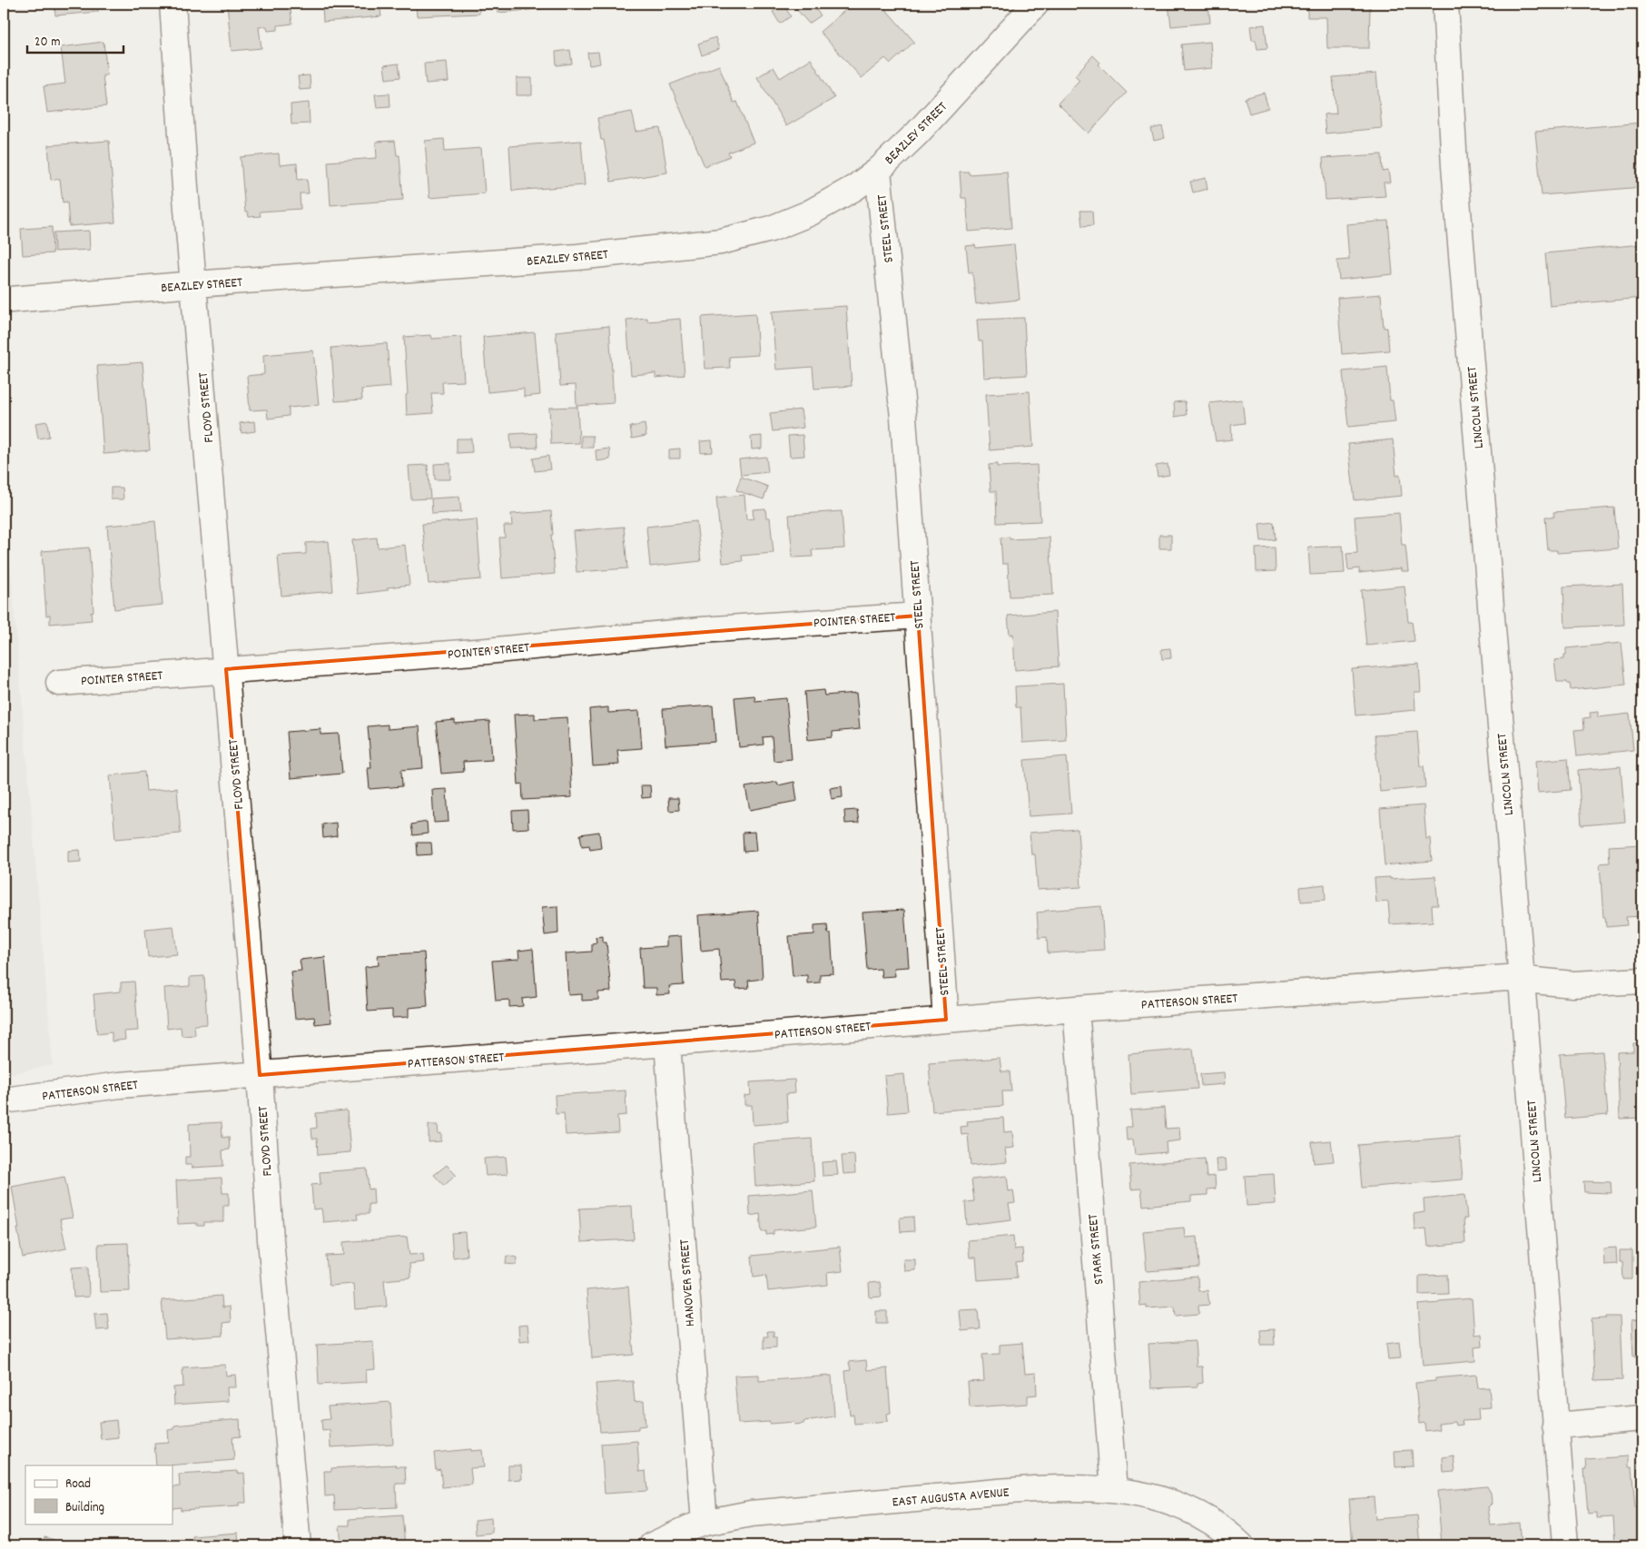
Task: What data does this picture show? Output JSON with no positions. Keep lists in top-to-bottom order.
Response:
{
  "streets": {
    "street": [
      "BEAZLEY STREET",
      "STEEL STREET",
      "FLOYD STREET",
      "LINCOLN STREET",
      "POINTER STREET",
      "PATTERSON STREET",
      "STARK STREET",
      "HANOVER STREET",
      "EAST AUGUSTA AVENUE"
    ]
  },
  "crossings": [
    ["BEAZLEY STREET", "STEEL STREET"],
    ["BEAZLEY STREET", "FLOYD STREET"],
    ["STEEL STREET", "POINTER STREET"],
    ["STEEL STREET", "PATTERSON STREET"],
    ["FLOYD STREET", "POINTER STREET"],
    ["FLOYD STREET", "PATTERSON STREET"],
    ["LINCOLN STREET", "PATTERSON STREET"],
    ["PATTERSON STREET", "STARK STREET"],
    ["PATTERSON STREET", "HANOVER STREET"],
    ["STARK STREET", "EAST AUGUSTA AVENUE"],
    ["HANOVER STREET", "EAST AUGUSTA AVENUE"]
  ],
  "legend": ["Road", "Building"],
  "scale_bar": "20 m"
}
